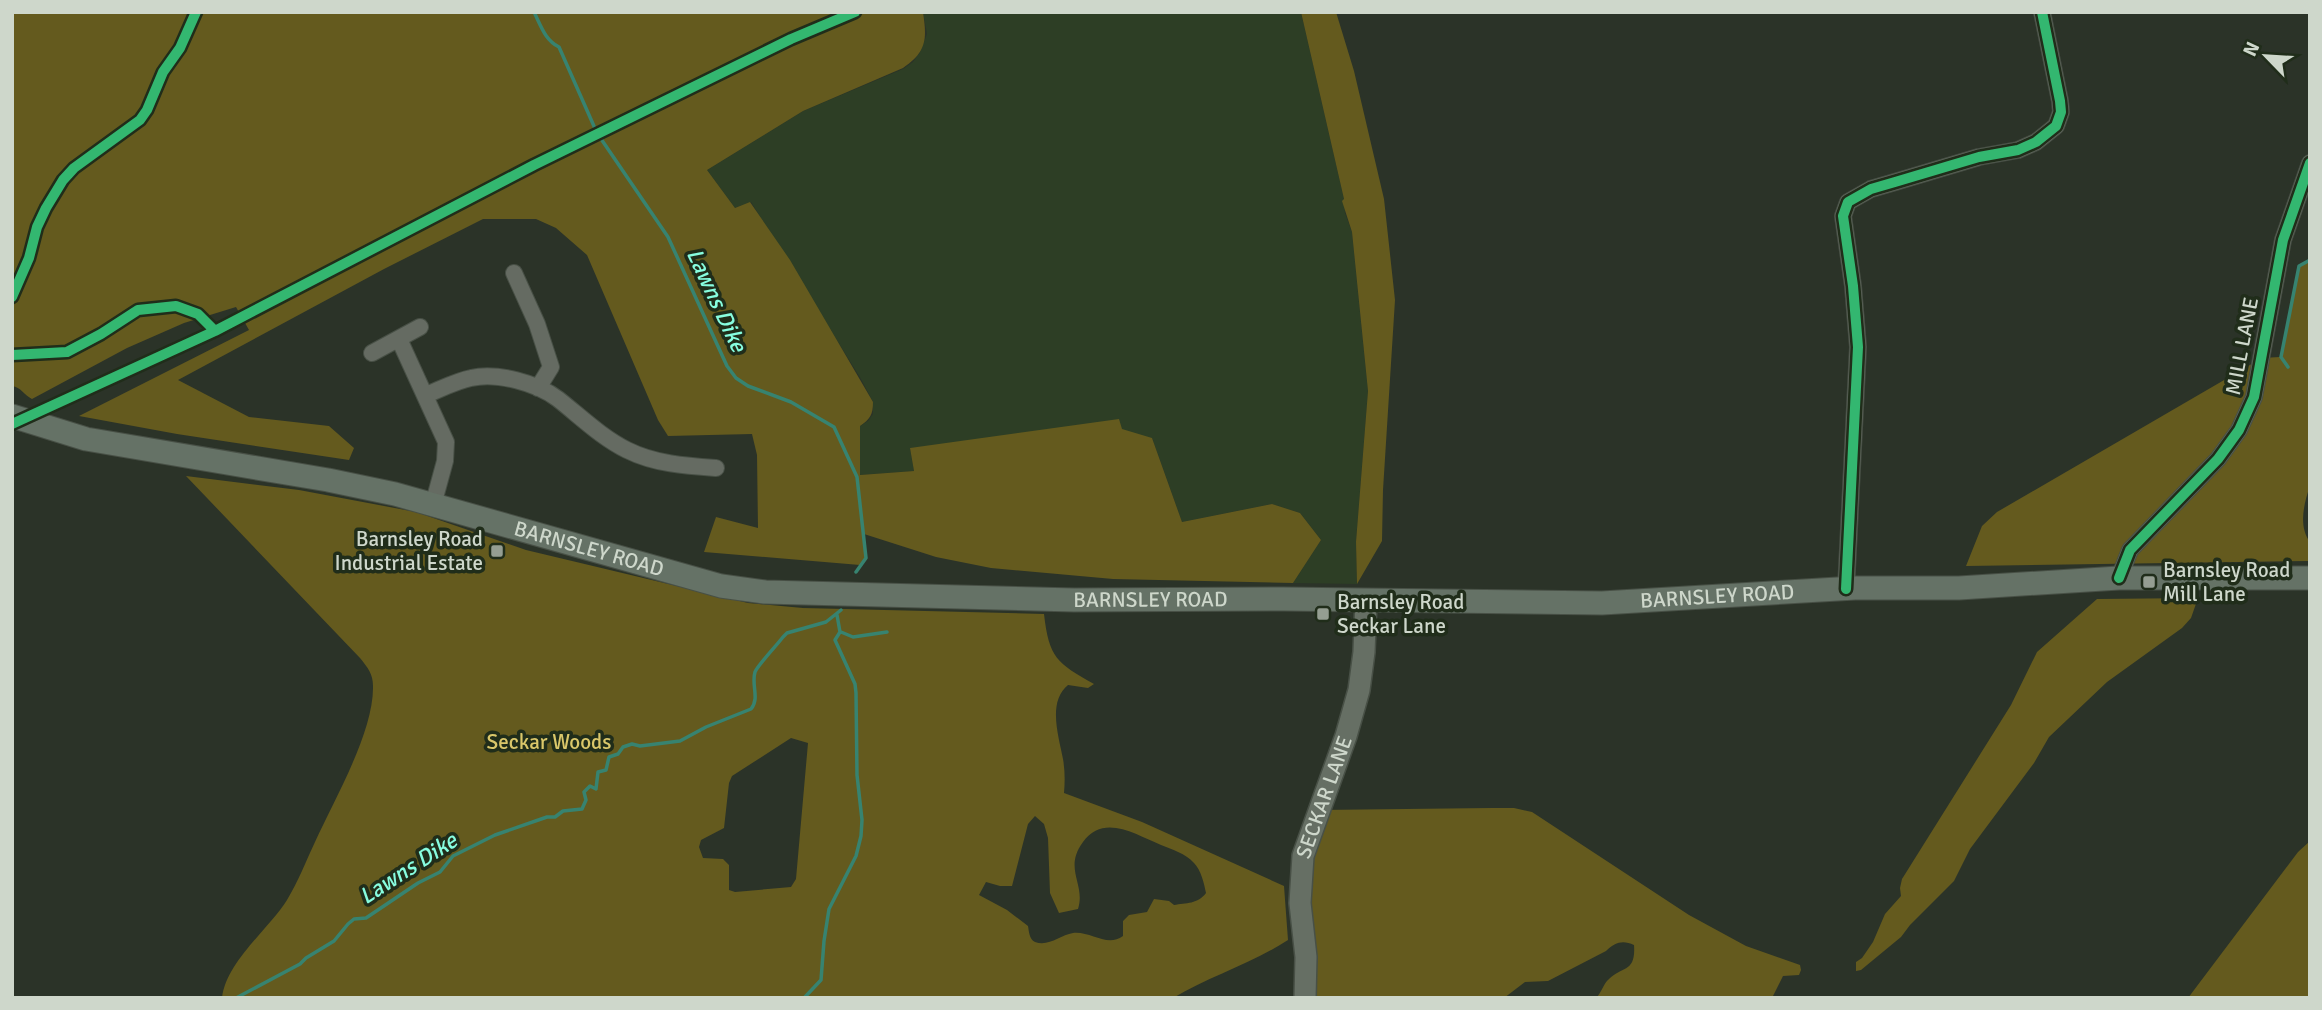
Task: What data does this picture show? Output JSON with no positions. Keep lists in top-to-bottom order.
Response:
{
  "streets": {
    "main road": ["BARNSLEY ROAD"],
    "street": ["MILL LANE", "SECKAR LANE"]
  },
  "crossings": [
    ["MILL LANE", "BARNSLEY ROAD"],
    ["BARNSLEY ROAD", "SECKAR LANE"]
  ],
  "water": ["Lawns Dike"],
  "parks": ["Seckar Woods"],
  "places": {
    "transit": ["Barnsley Road Industrial Estate", "Barnsley Road Mill Lane", "Barnsley Road Seckar Lane"]
  },
  "north": "top left"
}
